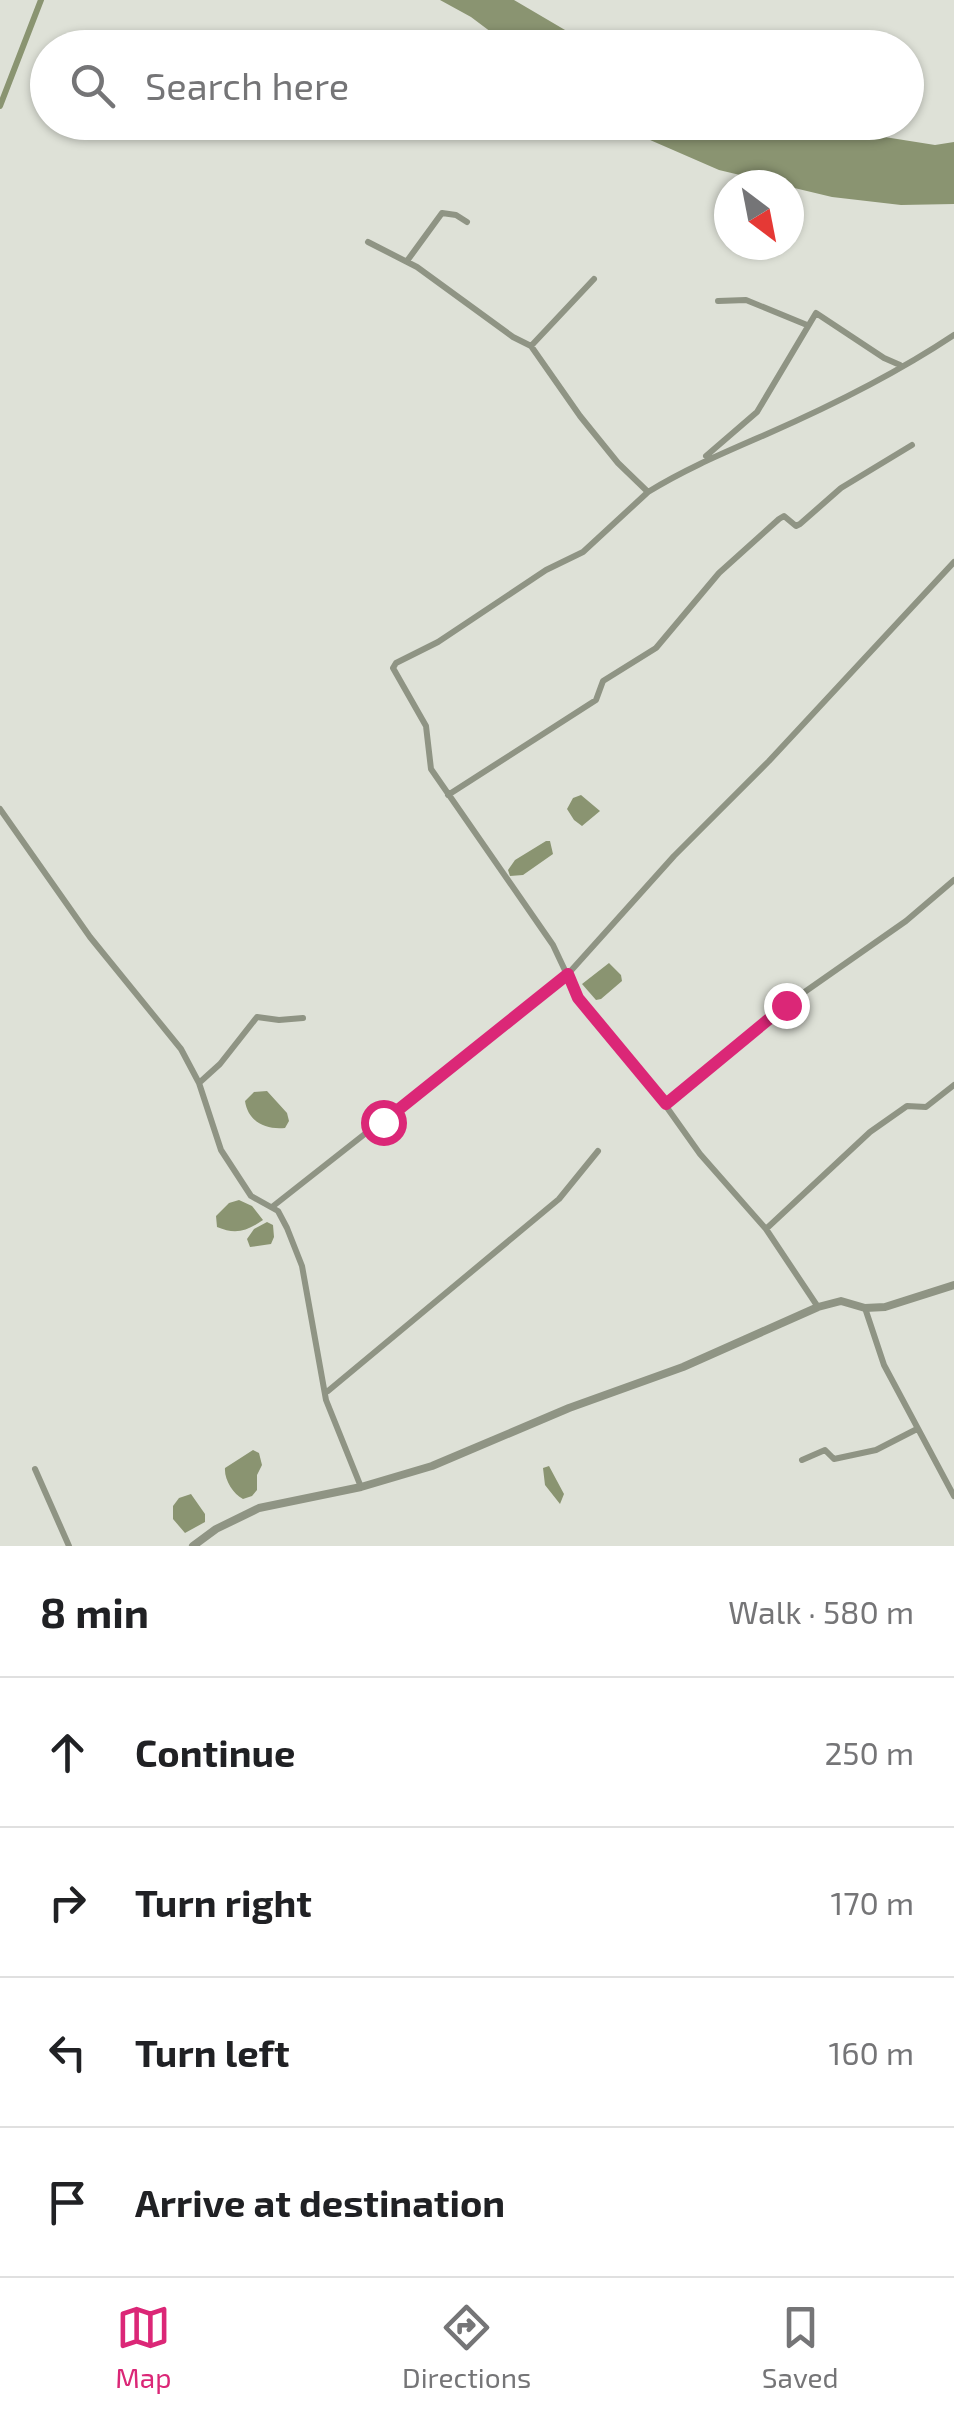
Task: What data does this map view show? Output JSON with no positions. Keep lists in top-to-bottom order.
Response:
{
  "north": "bottom right",
  "page": {
    "search": "Search here",
    "heading": ["8 min", "Walk · 580 m"],
    "list": [
      ["Continue", "250 m"],
      ["Turn right", "170 m"],
      ["Turn left", "160 m"],
      "Arrive at destination"
    ],
    "nav": ["Map", "Directions", "Saved"]
  }
}
